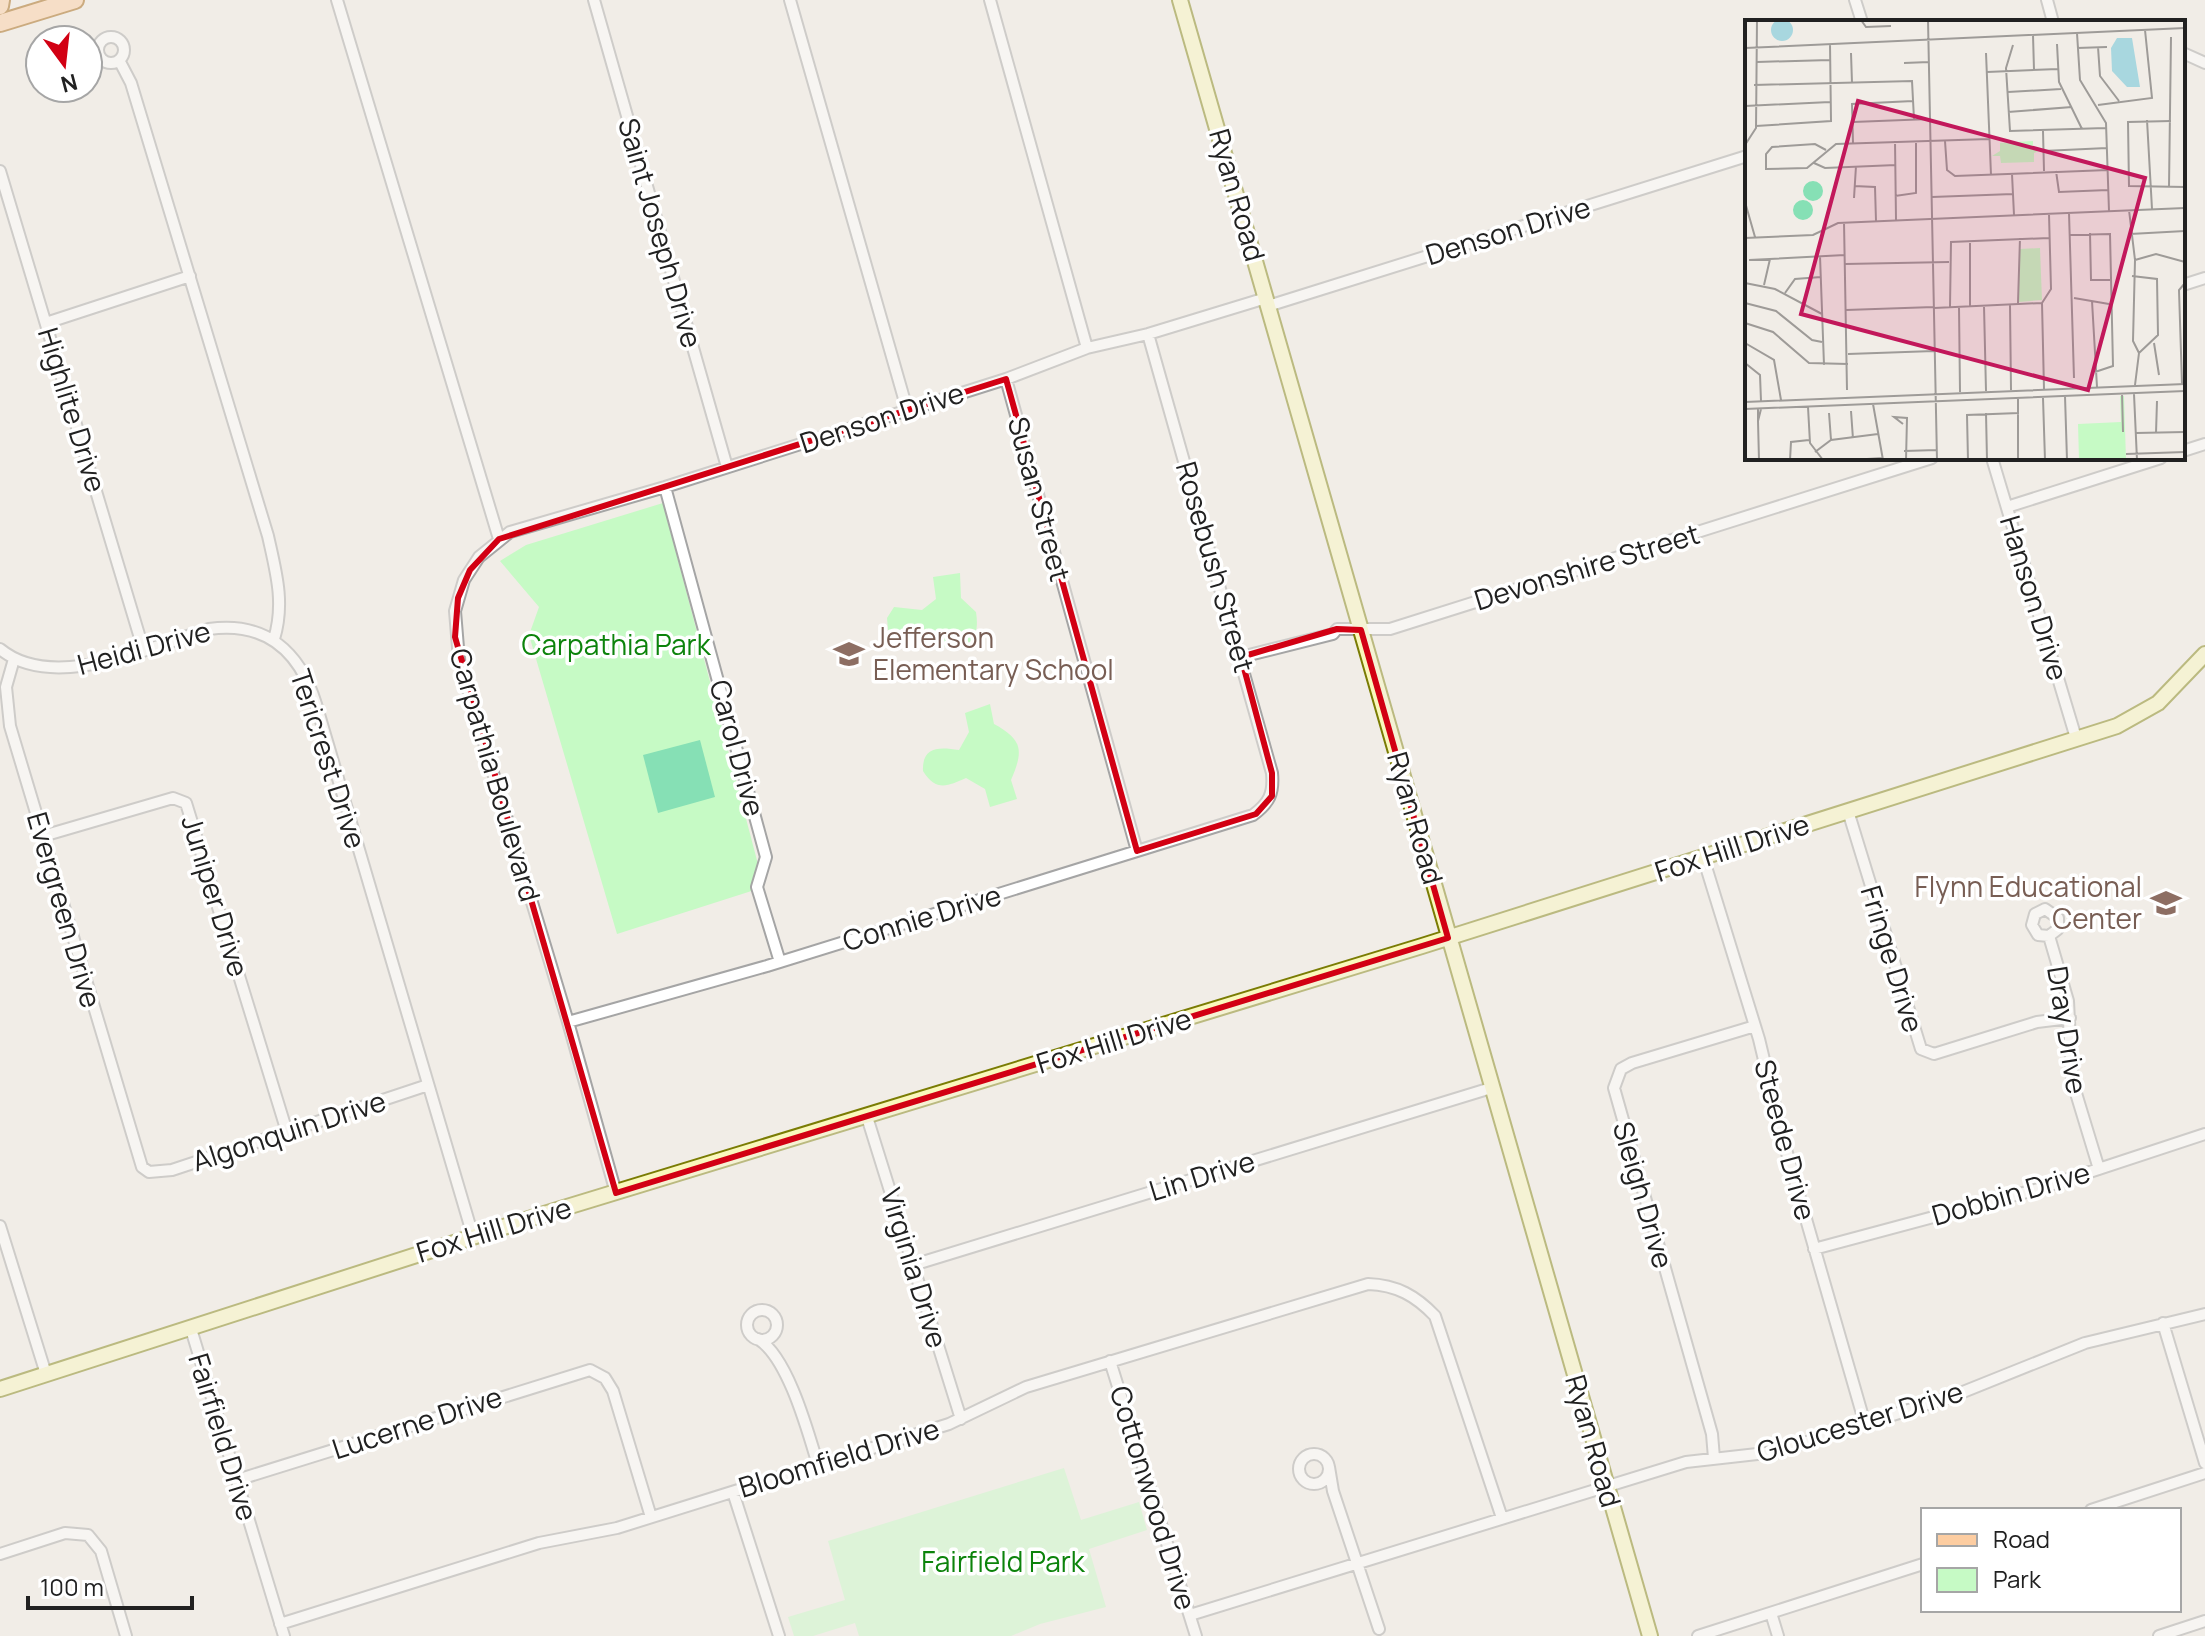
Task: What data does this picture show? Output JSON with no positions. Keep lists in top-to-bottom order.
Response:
{
  "streets": {
    "street": [
      "Ryan Road",
      "Denson Drive",
      "Saint Joseph Drive",
      "Highlite Drive",
      "Susan Street",
      "Rosebush Street",
      "Devonshire Street",
      "Hanson Drive",
      "Heidi Drive",
      "Carol Drive",
      "Tericrest Drive",
      "Carpathia Boulevard",
      "Fox Hill Drive",
      "Juniper Drive",
      "Evergreen Drive",
      "Connie Drive",
      "Fringe Drive",
      "Dray Drive",
      "Algonquin Drive",
      "Steede Drive",
      "Lin Drive",
      "Dobbin Drive",
      "Sleigh Drive",
      "Virginia Drive",
      "Gloucester Drive",
      "Lucerne Drive",
      "Fairfield Drive",
      "Bloomfield Drive",
      "Cottonwood Drive"
    ]
  },
  "crossings": [
    ["Ryan Road", "Denson Drive"],
    ["Ryan Road", "Devonshire Street"],
    ["Ryan Road", "Fox Hill Drive"],
    ["Ryan Road", "Lin Drive"],
    ["Ryan Road", "Gloucester Drive"],
    ["Denson Drive", "Saint Joseph Drive"],
    ["Denson Drive", "Susan Street"],
    ["Denson Drive", "Rosebush Street"],
    ["Denson Drive", "Carol Drive"],
    ["Denson Drive", "Carpathia Boulevard"],
    ["Highlite Drive", "Heidi Drive"],
    ["Susan Street", "Connie Drive"],
    ["Rosebush Street", "Devonshire Street"],
    ["Rosebush Street", "Connie Drive"],
    ["Hanson Drive", "Fox Hill Drive"],
    ["Heidi Drive", "Tericrest Drive"],
    ["Heidi Drive", "Evergreen Drive"],
    ["Carol Drive", "Connie Drive"],
    ["Tericrest Drive", "Fox Hill Drive"],
    ["Tericrest Drive", "Algonquin Drive"],
    ["Carpathia Boulevard", "Fox Hill Drive"],
    ["Carpathia Boulevard", "Connie Drive"],
    ["Fox Hill Drive", "Fringe Drive"],
    ["Fox Hill Drive", "Steede Drive"],
    ["Fox Hill Drive", "Virginia Drive"],
    ["Fox Hill Drive", "Fairfield Drive"],
    ["Juniper Drive", "Evergreen Drive"],
    ["Juniper Drive", "Algonquin Drive"],
    ["Evergreen Drive", "Algonquin Drive"],
    ["Fringe Drive", "Dray Drive"],
    ["Dray Drive", "Dobbin Drive"],
    ["Steede Drive", "Dobbin Drive"],
    ["Steede Drive", "Sleigh Drive"],
    ["Steede Drive", "Gloucester Drive"],
    ["Lin Drive", "Virginia Drive"],
    ["Sleigh Drive", "Gloucester Drive"],
    ["Virginia Drive", "Bloomfield Drive"],
    ["Gloucester Drive", "Bloomfield Drive"],
    ["Gloucester Drive", "Cottonwood Drive"],
    ["Lucerne Drive", "Fairfield Drive"],
    ["Lucerne Drive", "Bloomfield Drive"],
    ["Fairfield Drive", "Bloomfield Drive"],
    ["Bloomfield Drive", "Cottonwood Drive"]
  ],
  "parks": ["Carpathia Park", "Fairfield Park"],
  "places": {
    "school or university": ["Jefferson Elementary School", "Flynn Educational Center"]
  },
  "legend": ["Road", "Park"],
  "scale_bar": "100 m",
  "north": "bottom"
}
